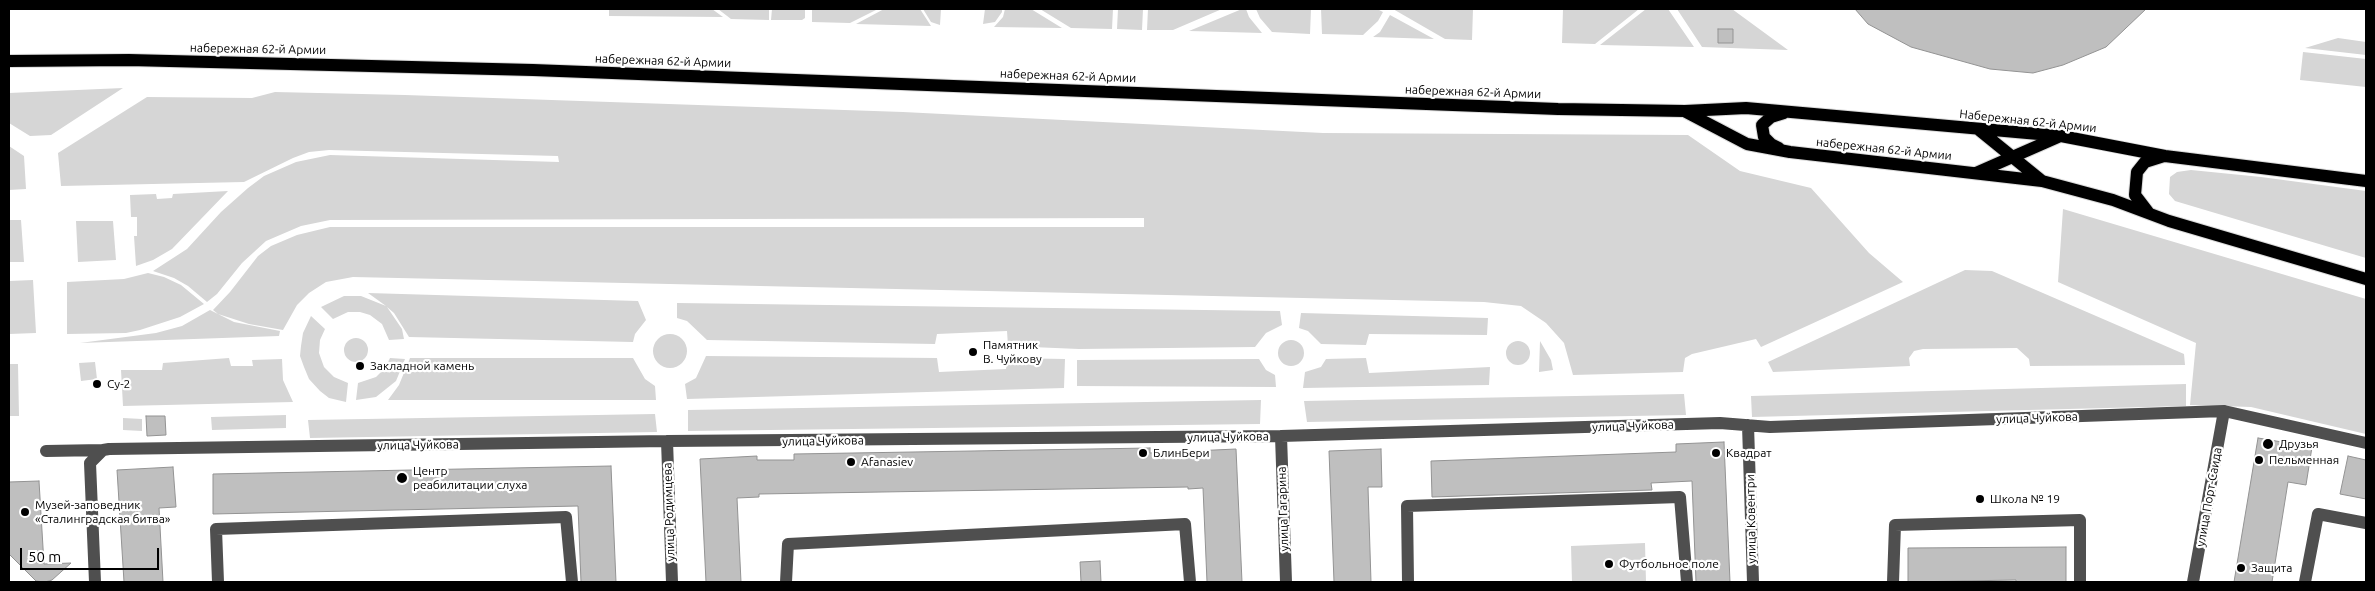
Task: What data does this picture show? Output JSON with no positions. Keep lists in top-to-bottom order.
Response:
{
  "streets": {
    "main road": ["набережная 62-й Армии", "Набережная 62-й Армии"],
    "street": [
      "улица Чуйкова",
      "улица Порт-Саида",
      "улица Гагарина",
      "улица Родимцева",
      "улица Ковентри"
    ]
  },
  "crossings": [
    ["набережная 62-й Армии", "Набережная 62-й Армии"],
    ["улица Чуйкова", "улица Порт-Саида"],
    ["улица Чуйкова", "улица Гагарина"],
    ["улица Чуйкова", "улица Родимцева"],
    ["улица Чуйкова", "улица Ковентри"]
  ],
  "places": [
    "Памятник В. Чуйкову",
    "Закладной камень",
    "Су-2",
    "Друзья",
    "БлинБери",
    "Квадрат",
    "Пельменная",
    "Afanasiev",
    "Центр реабилитации слуха",
    "Школа № 19",
    "Музей-заповедник «Сталинградская битва»",
    "Футбольное поле",
    "Защита"
  ],
  "scale_bar": "50 m"
}
